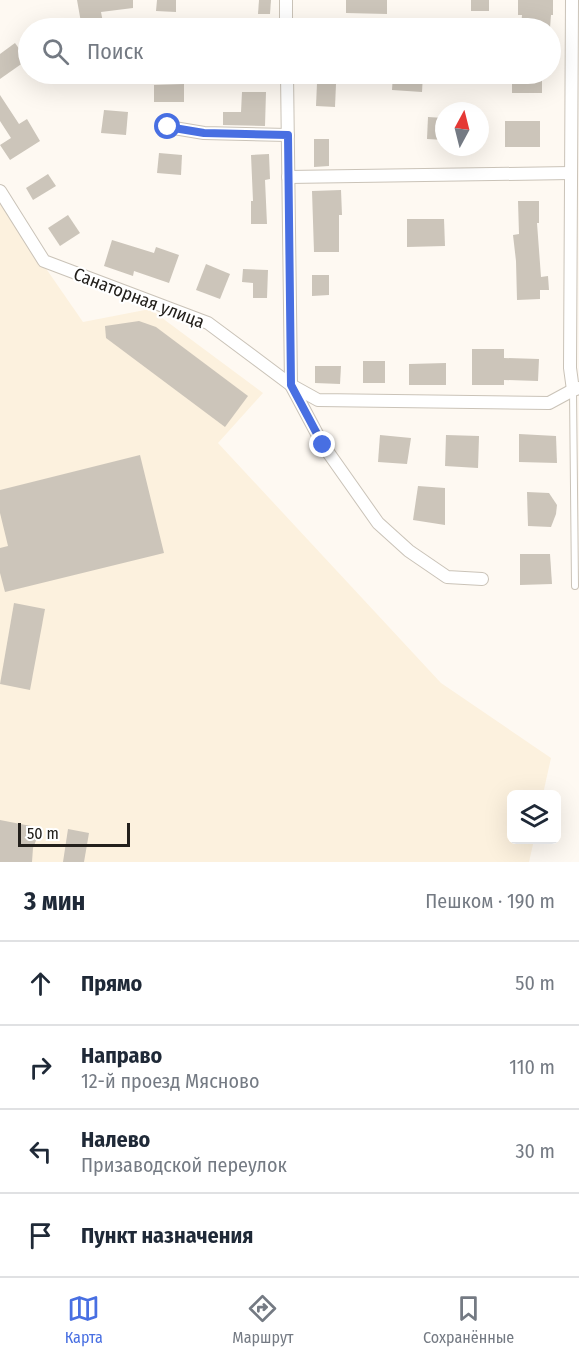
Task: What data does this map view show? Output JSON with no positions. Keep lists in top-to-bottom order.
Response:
{
  "streets": {
    "street": ["Санаторная улица"]
  },
  "scale_bar": "50 m",
  "north": "top",
  "page": {
    "search": "Поиск",
    "scale": "50 m",
    "heading": ["3 мин", "Пешком · 190 m"],
    "list": [
      ["Прямо", "50 m"],
      ["Направо", "12-й проезд Мясново", "110 m"],
      ["Налево", "Призаводской переулок", "30 m"],
      "Пункт назначения"
    ],
    "nav": ["Карта", "Маршрут", "Сохранённые"]
  }
}
